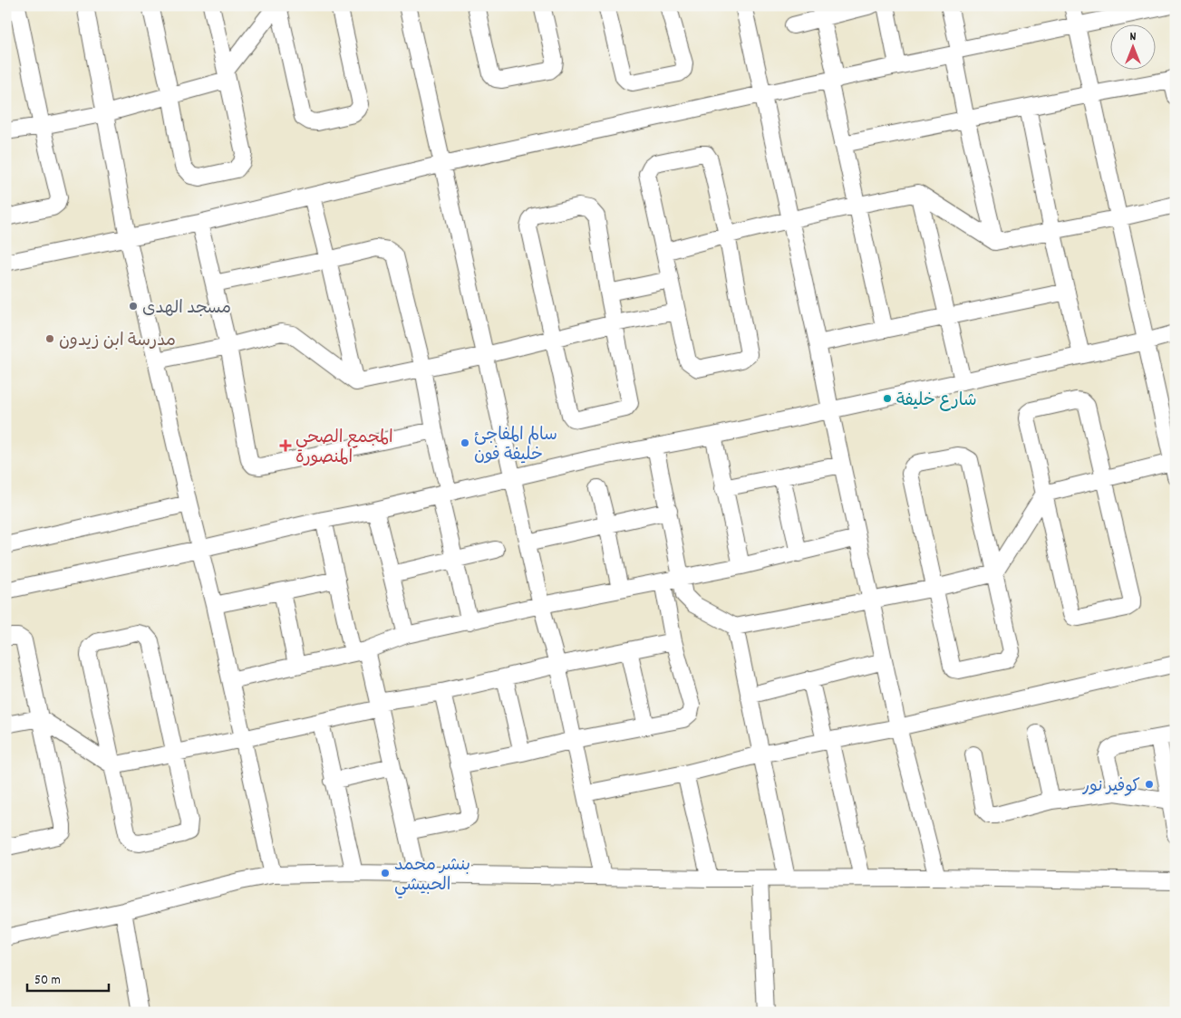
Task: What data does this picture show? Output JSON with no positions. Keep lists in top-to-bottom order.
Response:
{
  "places": {
    "other": [
      "مسجد الهدى",
      "مدرسة ابن زيدون",
      "شارع خليفة",
      "سالم المفاجئ خليفة فون",
      "كوفير نور",
      "بنشر محمد الحبيشي"
    ],
    "health": ["المجمع الصحي المنصورة"]
  },
  "scale_bar": "50 m",
  "north": "top"
}
